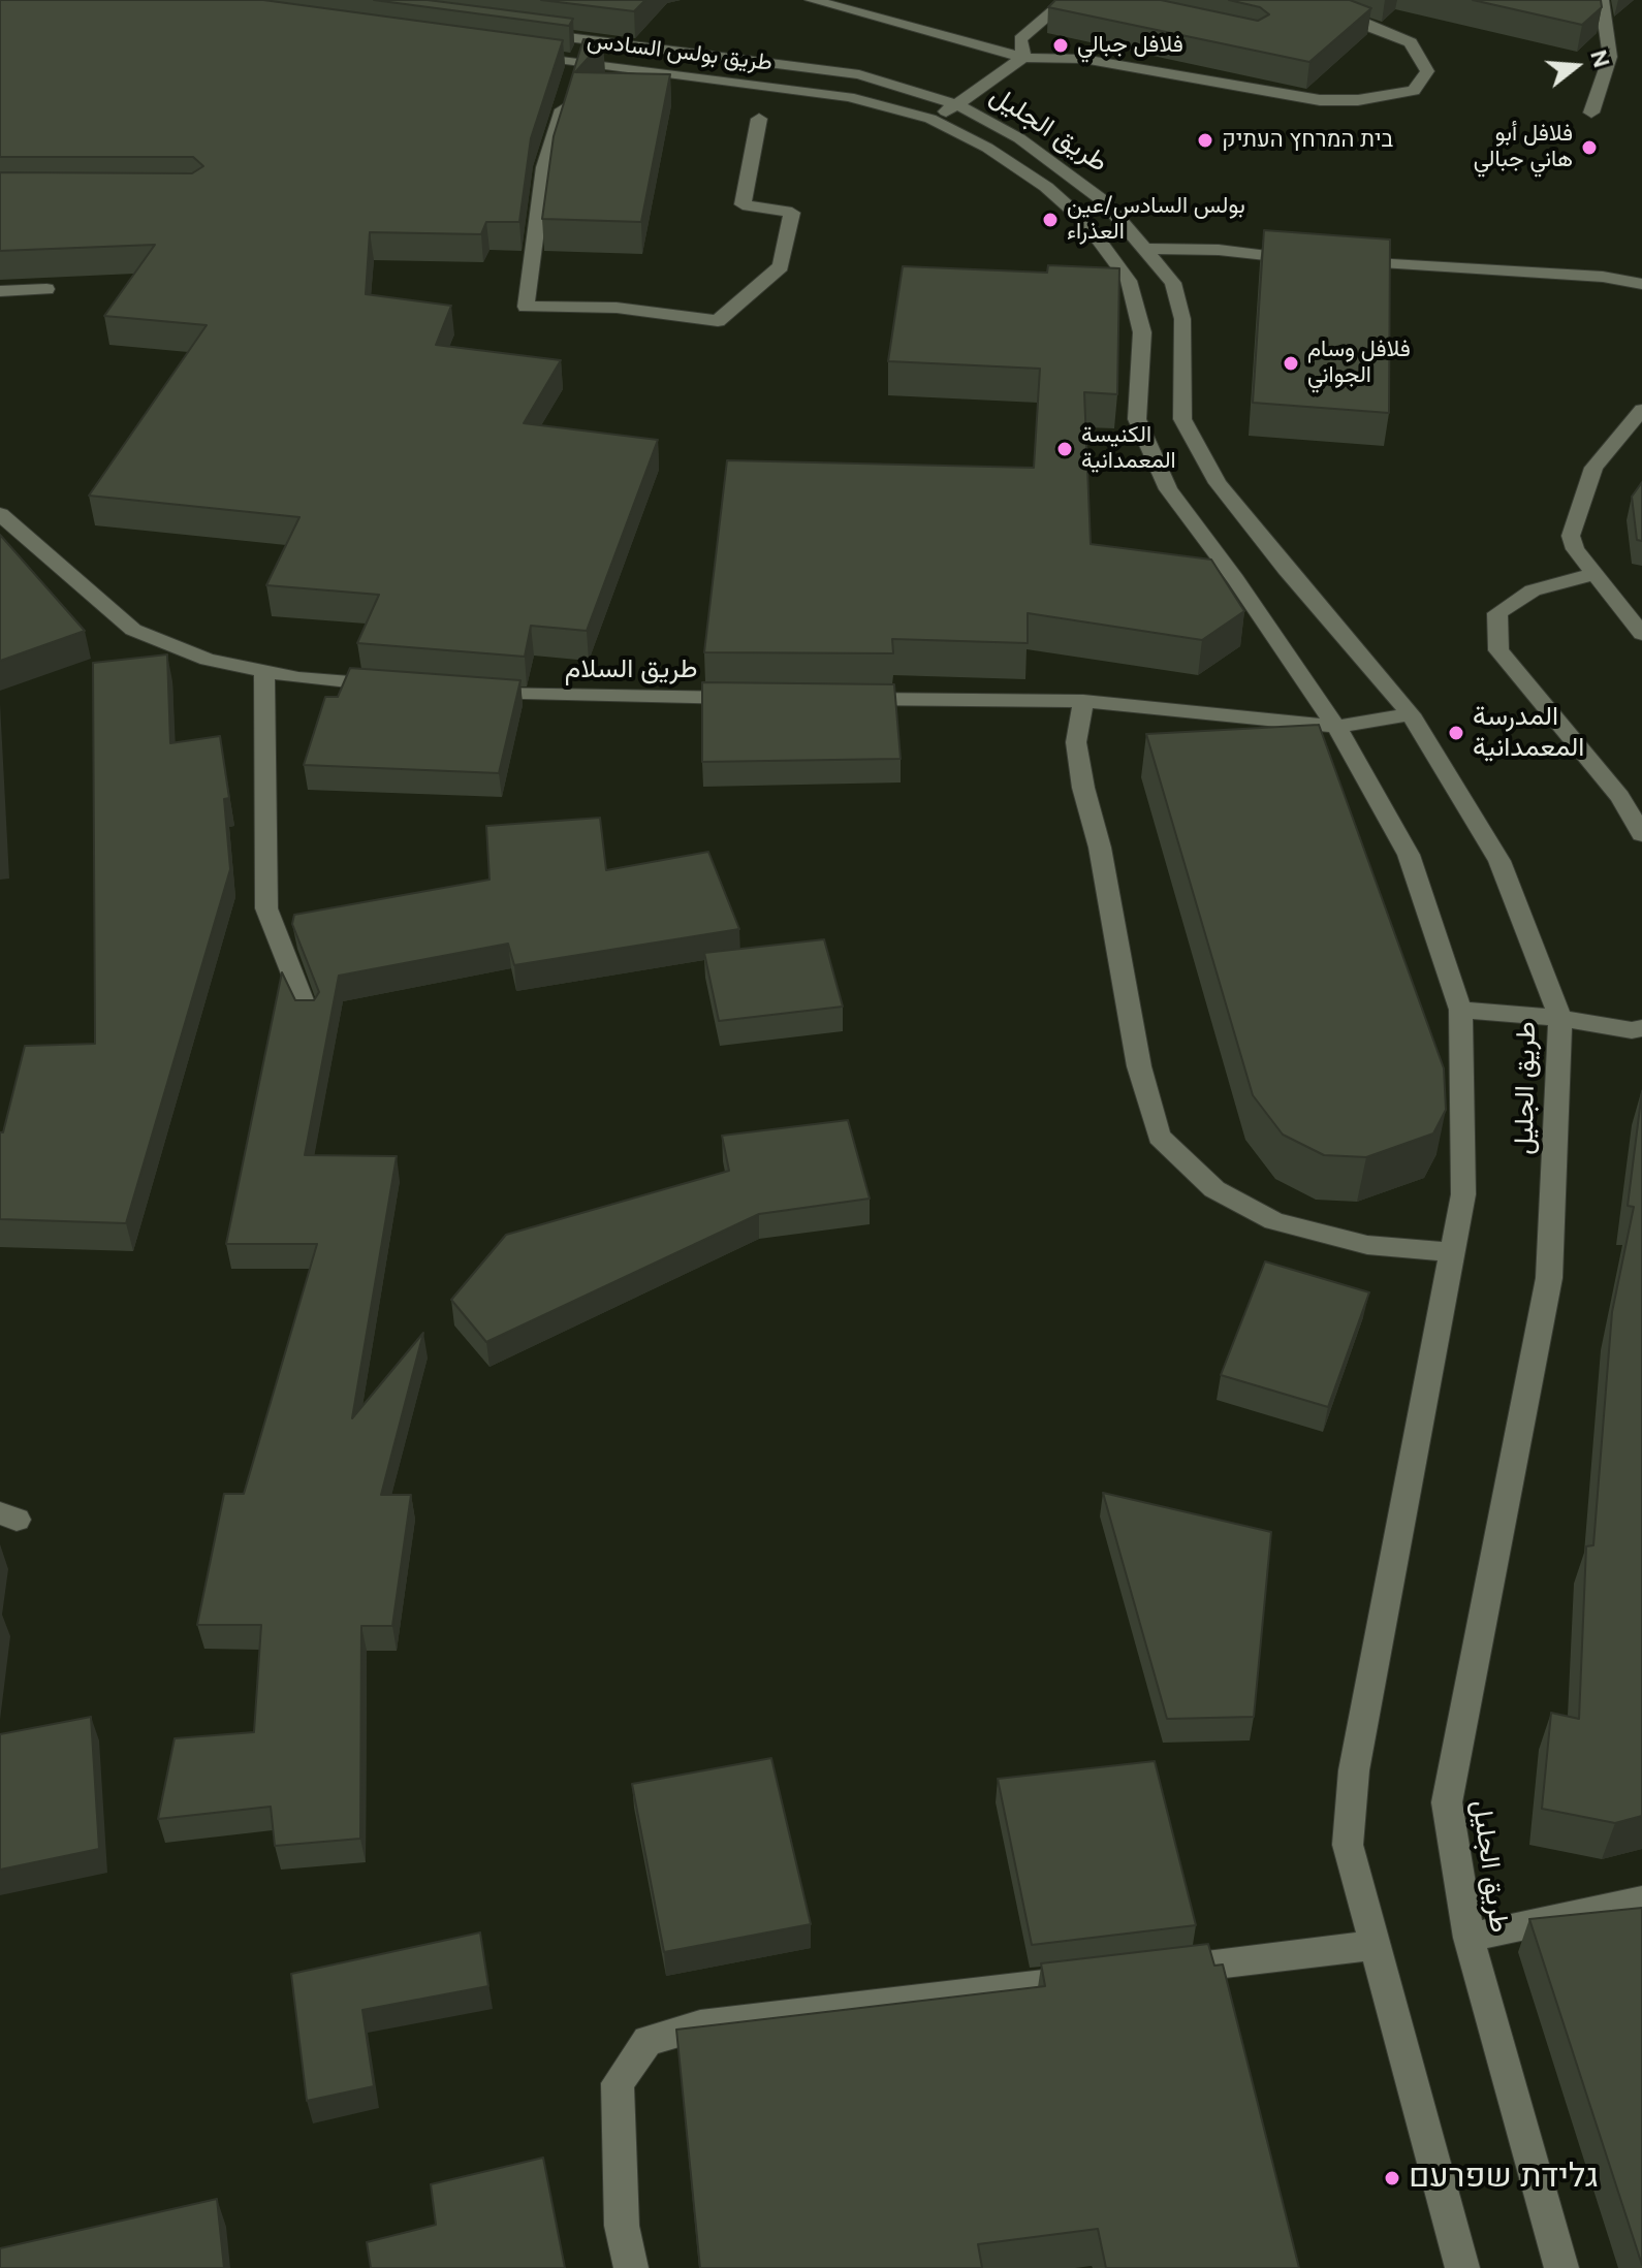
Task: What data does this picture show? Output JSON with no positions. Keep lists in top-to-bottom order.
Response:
{
  "streets": {
    "street": ["طريق بولس السادس", "طريق الجليل", "طريق السلام"]
  },
  "crossings": [
    ["طريق بولس السادس", "طريق الجليل"]
  ],
  "places": [
    "فلافل جبالي",
    "בית המרחץ העתיק",
    "فلافل أبو هاني جبالي",
    "بولس السادس/عين العذراء",
    "فلافل وسام الجواني",
    "الكنيسة المعمدانية",
    "المدرسة المعمدانية",
    "גלידת שפרעם"
  ],
  "north": "right"
}
